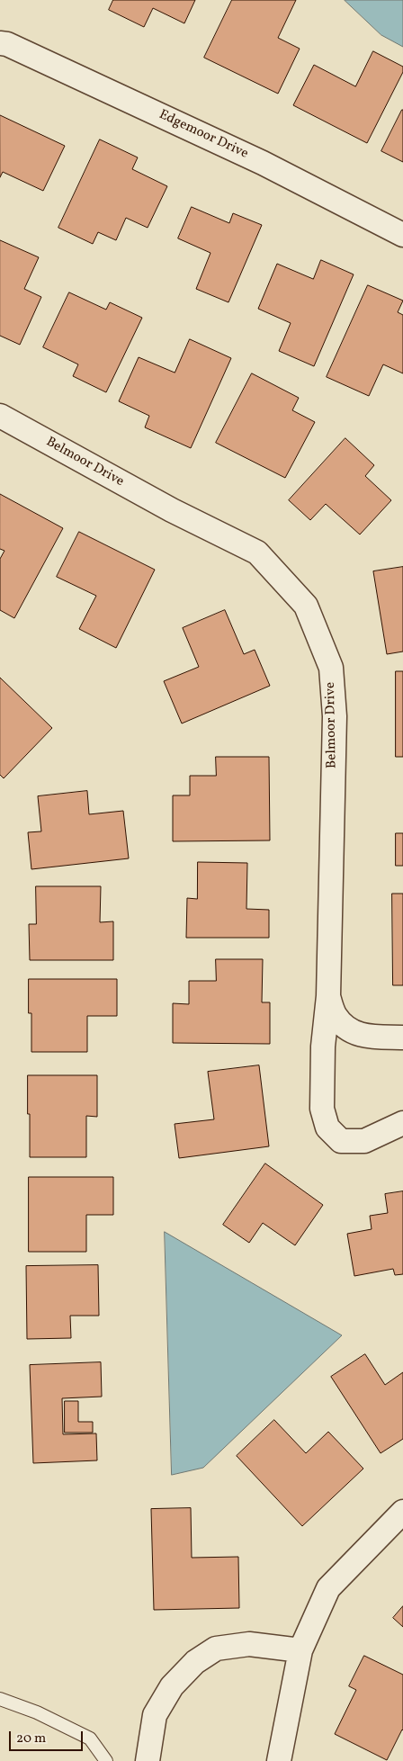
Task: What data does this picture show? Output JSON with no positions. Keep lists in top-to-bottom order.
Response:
{
  "streets": {
    "street": ["Edgemoor Drive", "Belmoor Drive"]
  },
  "scale_bar": "20 m"
}
